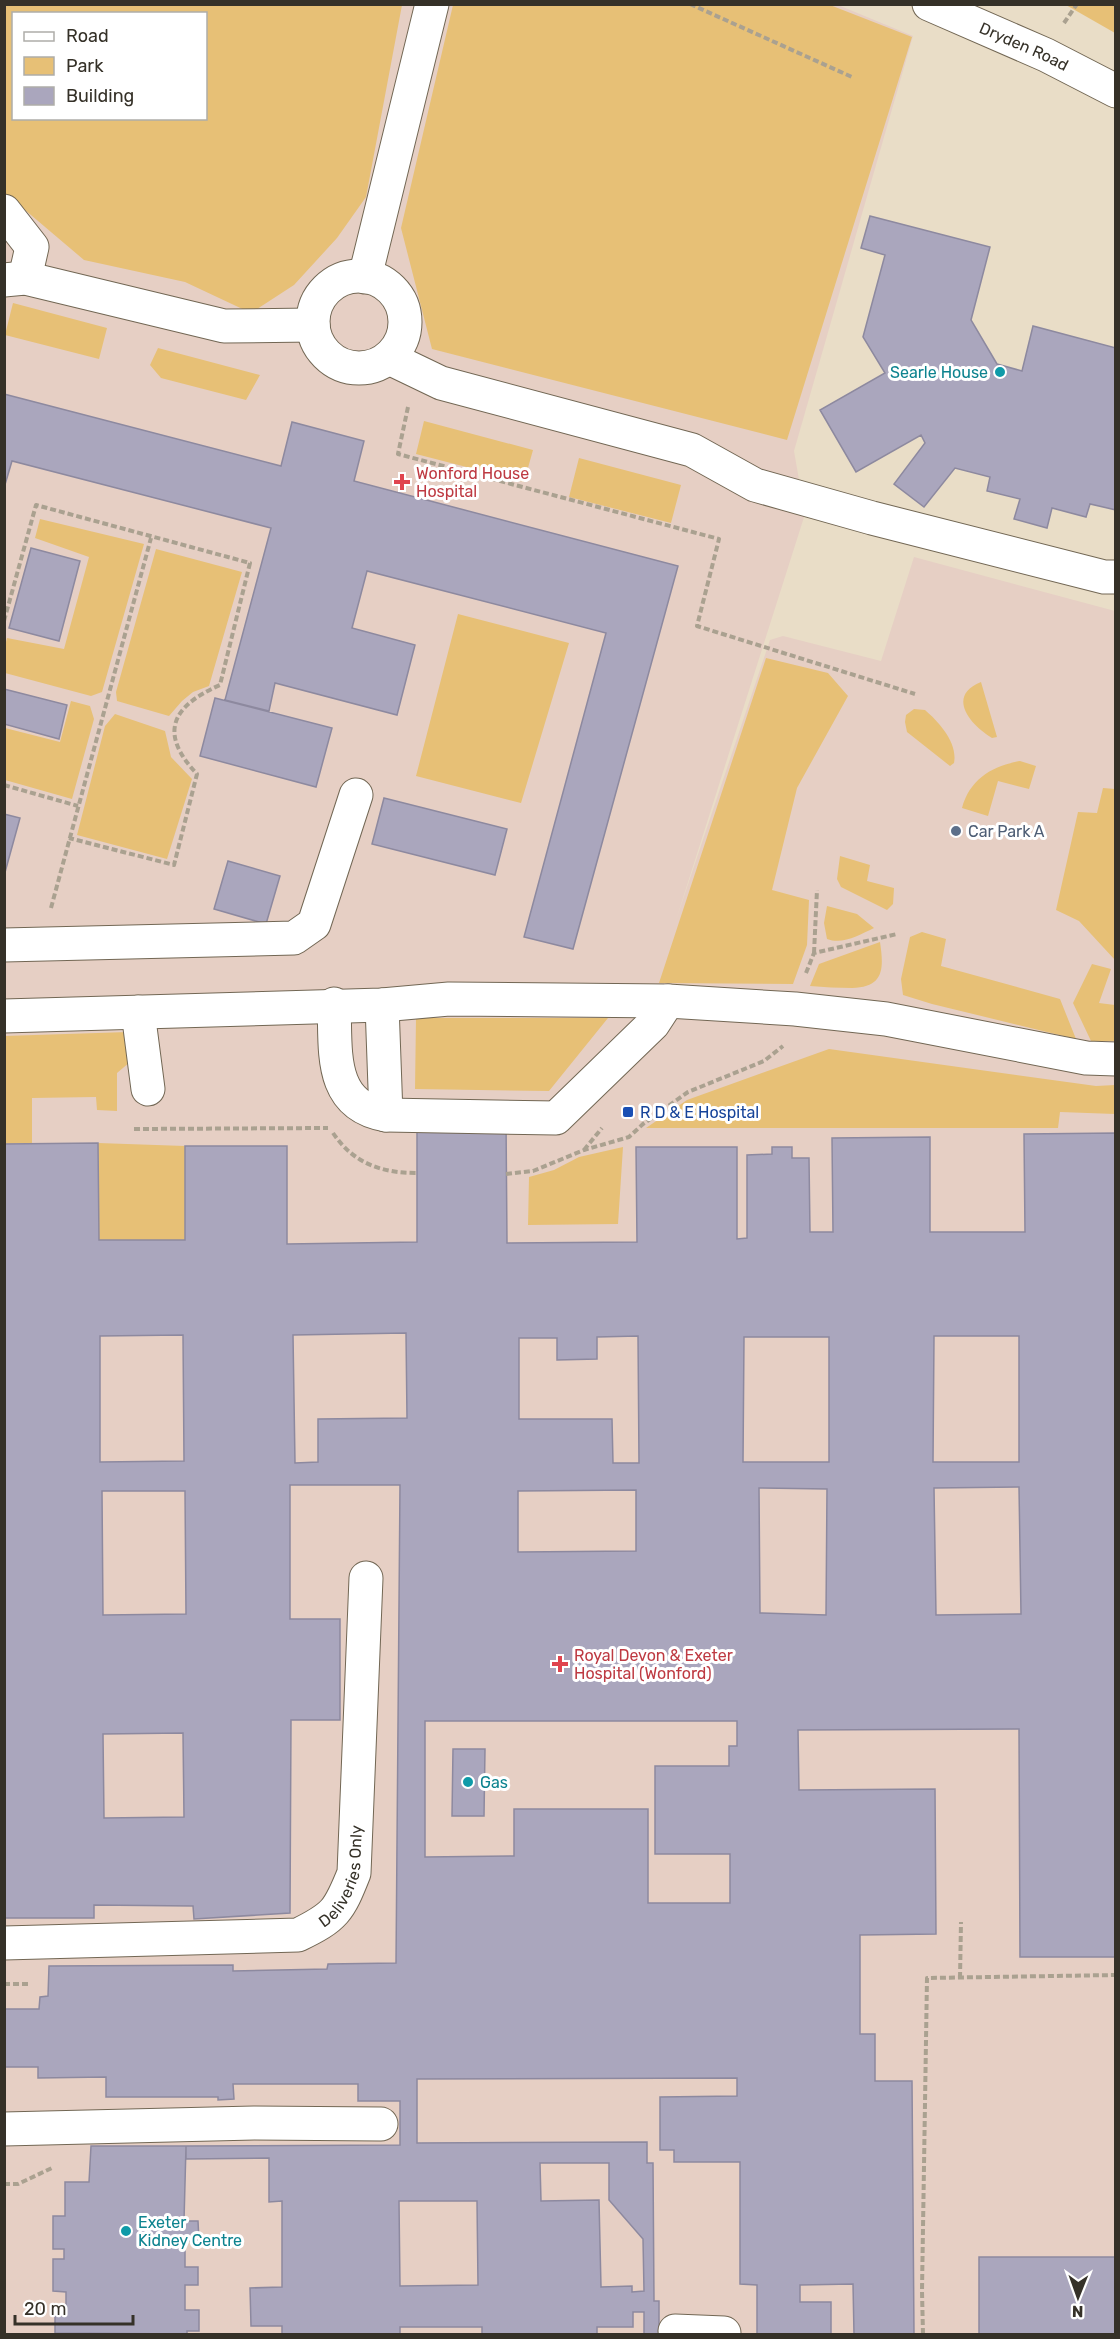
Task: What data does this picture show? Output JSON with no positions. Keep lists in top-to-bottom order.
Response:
{
  "streets": {
    "street": ["Dryden Road", "Deliveries Only"]
  },
  "places": {
    "other": [
      "Searle House",
      "Car Park A",
      "Gas",
      "Exeter Kidney Centre"
    ],
    "health": ["Wonford House Hospital", "Royal Devon & Exeter Hospital (Wonford)"],
    "transit": ["R D & E Hospital"]
  },
  "legend": ["Road", "Park", "Building"],
  "scale_bar": "20 m",
  "north": "bottom"
}
